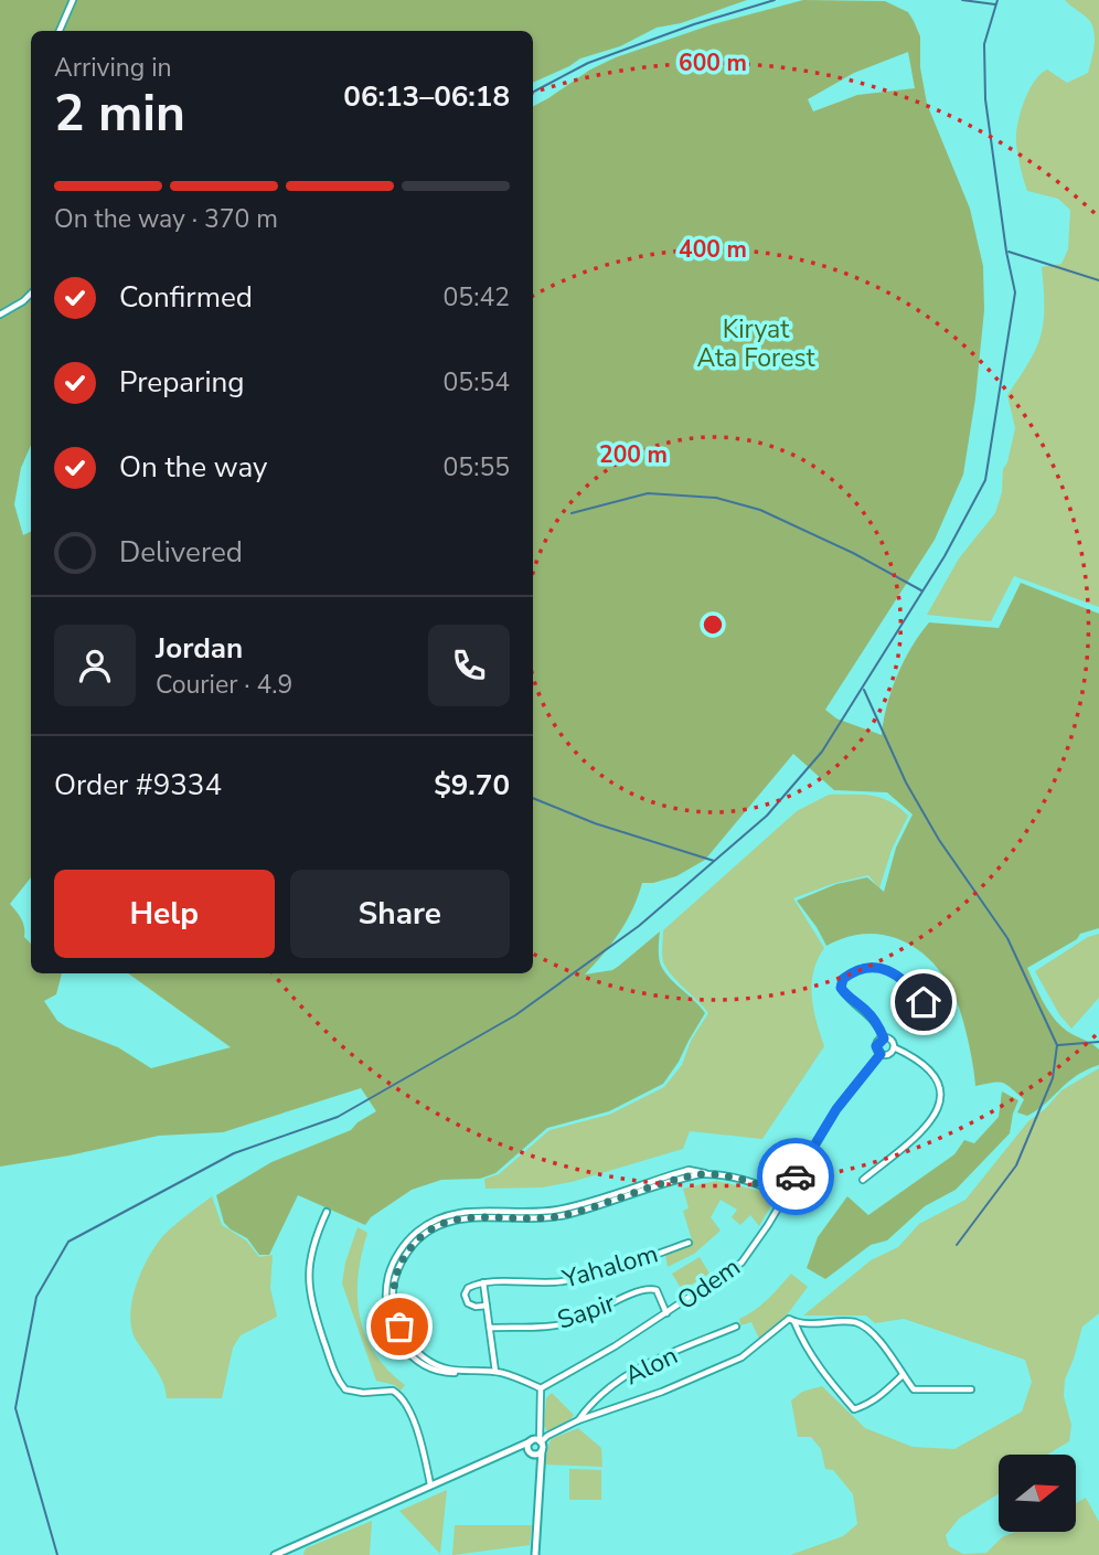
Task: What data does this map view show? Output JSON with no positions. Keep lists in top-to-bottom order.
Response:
{
  "streets": {
    "street": [
      "Yahalom",
      "Odem",
      "Sapir",
      "Alon"
    ]
  },
  "crossings": [
    ["Odem", "Sapir"]
  ],
  "parks": ["Kiryat Ata Forest"],
  "north": "right",
  "page": {
    "heading": ["2 min", "Arriving in", "06:13–06:18"],
    "panel": [
      "Jordan",
      "Courier · 4.9",
      "Order #9334",
      "$9.70"
    ],
    "bar": "On the way · 370 m",
    "list": [
      ["Confirmed", "05:42"],
      ["Preparing", "05:54"],
      ["On the way", "05:55"],
      "Delivered"
    ],
    "buttons": ["Help", "Share"]
  },
  "rings": ["600 m", "400 m", "200 m"]
}
